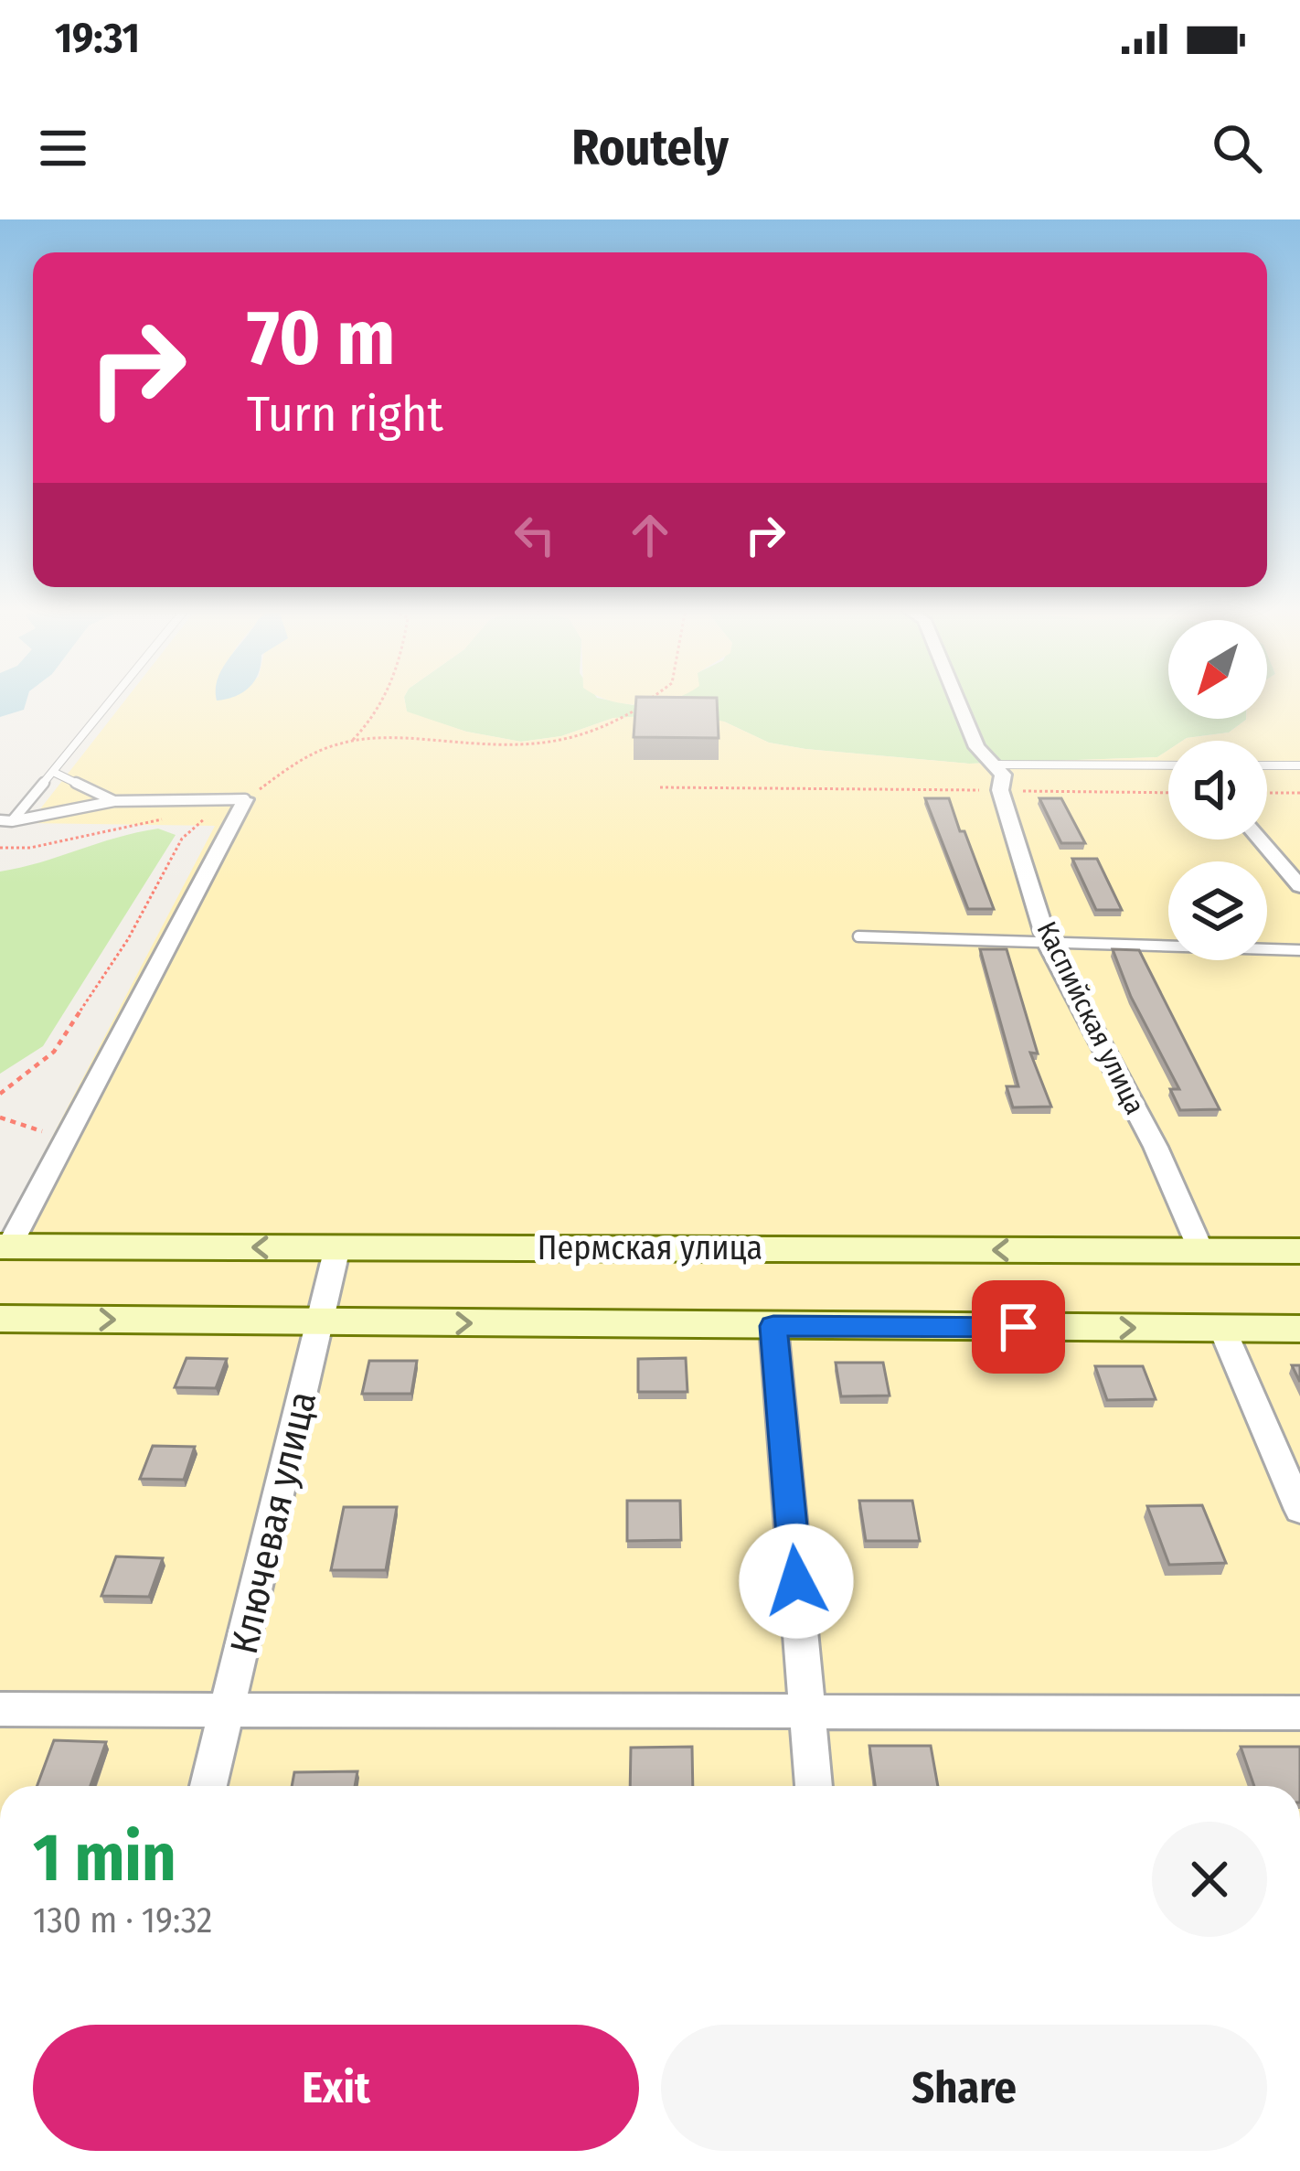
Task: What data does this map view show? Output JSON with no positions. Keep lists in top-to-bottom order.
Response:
{
  "streets": {
    "street": ["Каспийская улица", "Пермская улица", "Ключевая улица"]
  },
  "crossings": [
    ["Каспийская улица", "Пермская улица"],
    ["Пермская улица", "Ключевая улица"]
  ],
  "north": "bottom left",
  "page": {
    "status": "19:31",
    "header": "Routely",
    "turn": ["70 m", "Turn right"],
    "heading": ["1 min", "130 m · 19:32"],
    "buttons": ["Exit", "Share"]
  }
}
